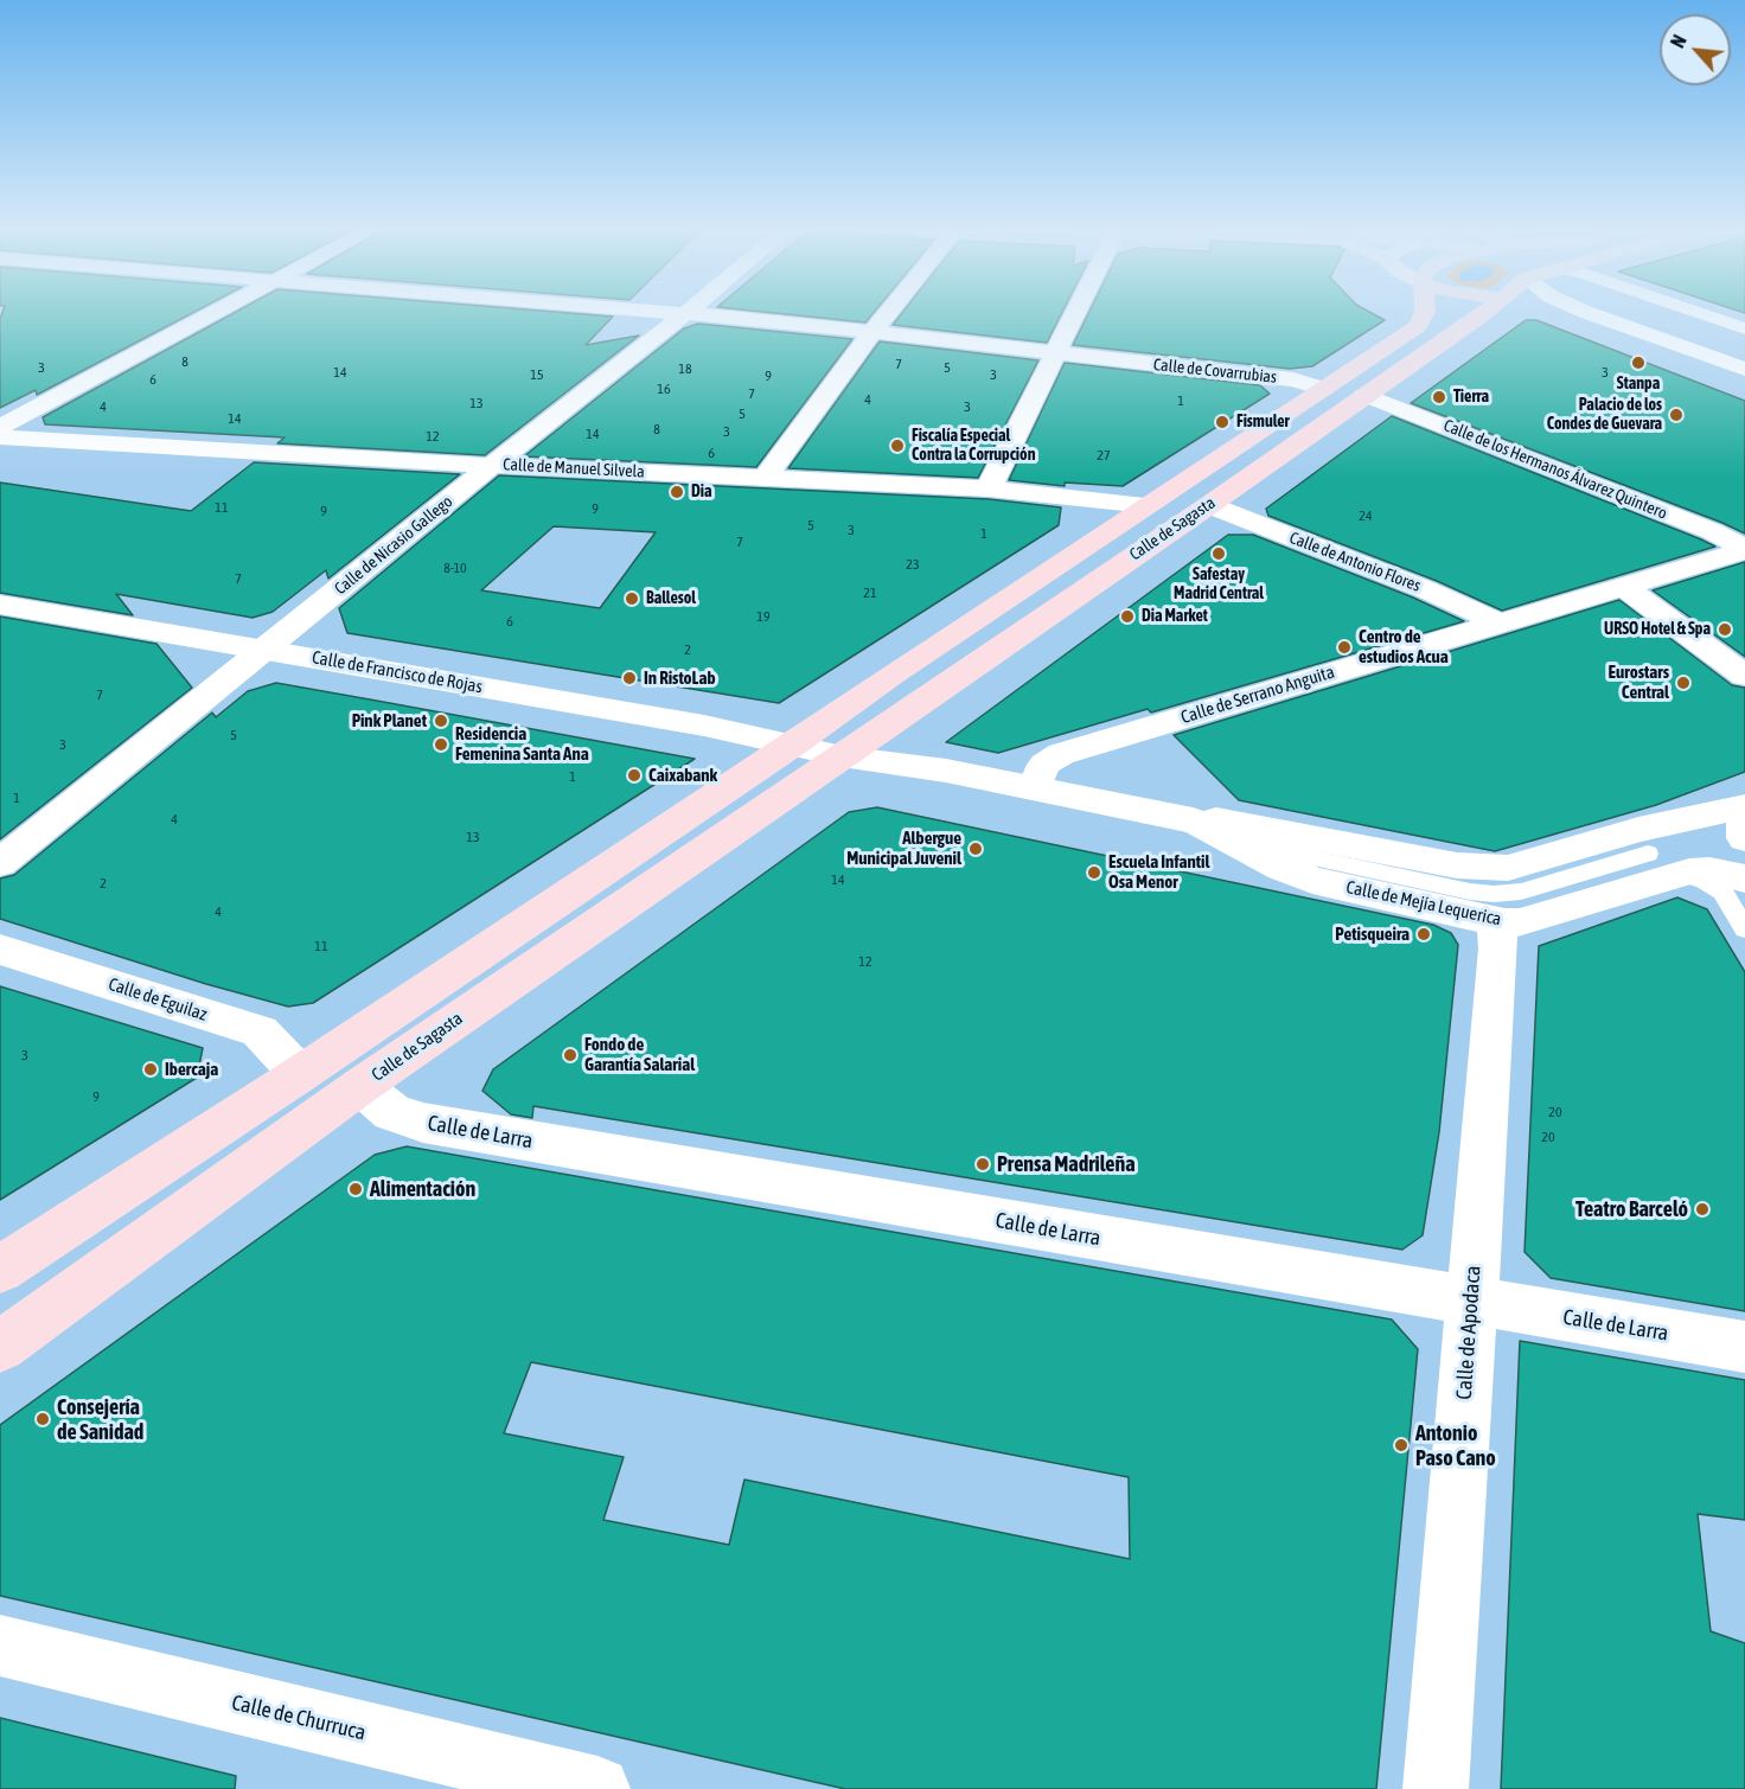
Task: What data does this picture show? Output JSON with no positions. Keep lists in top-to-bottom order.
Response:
{
  "streets": {
    "main road": ["Calle de Sagasta"],
    "street": [
      "Calle de Covarrubias",
      "Calle de Manuel Silvela",
      "Calle de los Hermanos Álvarez Quintero",
      "Calle de Nicasio Gallego",
      "Calle de Antonio Flores",
      "Calle de Francisco de Rojas",
      "Calle de Serrano Anguita",
      "Calle de Mejía Lequerica",
      "Calle de Eguilaz",
      "Calle de Larra",
      "Calle de Apodaca",
      "Calle de Churruca"
    ]
  },
  "crossings": [
    ["Calle de Covarrubias", "Calle de Sagasta"],
    ["Calle de Covarrubias", "Calle de Nicasio Gallego"],
    ["Calle de Manuel Silvela", "Calle de Sagasta"],
    ["Calle de Manuel Silvela", "Calle de Nicasio Gallego"],
    ["Calle de los Hermanos Álvarez Quintero", "Calle de Sagasta"],
    ["Calle de los Hermanos Álvarez Quintero", "Calle de Serrano Anguita"],
    ["Calle de Sagasta", "Calle de Antonio Flores"],
    ["Calle de Sagasta", "Calle de Francisco de Rojas"],
    ["Calle de Sagasta", "Calle de Mejía Lequerica"],
    ["Calle de Sagasta", "Calle de Eguilaz"],
    ["Calle de Sagasta", "Calle de Larra"],
    ["Calle de Nicasio Gallego", "Calle de Francisco de Rojas"],
    ["Calle de Antonio Flores", "Calle de Serrano Anguita"],
    ["Calle de Serrano Anguita", "Calle de Mejía Lequerica"],
    ["Calle de Mejía Lequerica", "Calle de Apodaca"],
    ["Calle de Larra", "Calle de Apodaca"]
  ],
  "places": [
    "Stanpa",
    "Tierra",
    "Palacio de los Condes de Guevara",
    "Fismuler",
    "Fiscalía Especial Contra la Corrupción",
    "Dia",
    "Safestay Madrid Central",
    "Ballesol",
    "Dia Market",
    "URSO Hotel & Spa",
    "Centro de estudios Acua",
    "In RistoLab",
    "Eurostars Central",
    "Pink Planet",
    "Residencia Femenina Santa Ana",
    "Caixabank",
    "Albergue Municipal Juvenil",
    "Escuela Infantil Osa Menor",
    "Petisqueira",
    "Fondo de Garantía Salarial",
    "Ibercaja",
    "Prensa Madrileña",
    "Alimentación",
    "Teatro Barceló",
    "Consejería de Sanidad",
    "Antonio Paso Cano"
  ],
  "house_numbers": [
    "8",
    "7",
    "3",
    "5",
    "18",
    "14",
    "3",
    "15",
    "3",
    "9",
    "6",
    "16",
    "7",
    "4",
    "1",
    "13",
    "4",
    "3",
    "5",
    "14",
    "8",
    "3",
    "14",
    "12",
    "6",
    "27",
    "11",
    "9",
    "9",
    "24",
    "5",
    "3",
    "1",
    "7",
    "23",
    "8-10",
    "7",
    "21",
    "19",
    "6",
    "2",
    "7",
    "5",
    "3",
    "1",
    "1",
    "4",
    "13",
    "14",
    "2",
    "4",
    "11",
    "12",
    "3",
    "9",
    "20",
    "20"
  ],
  "north": "top left"
}
